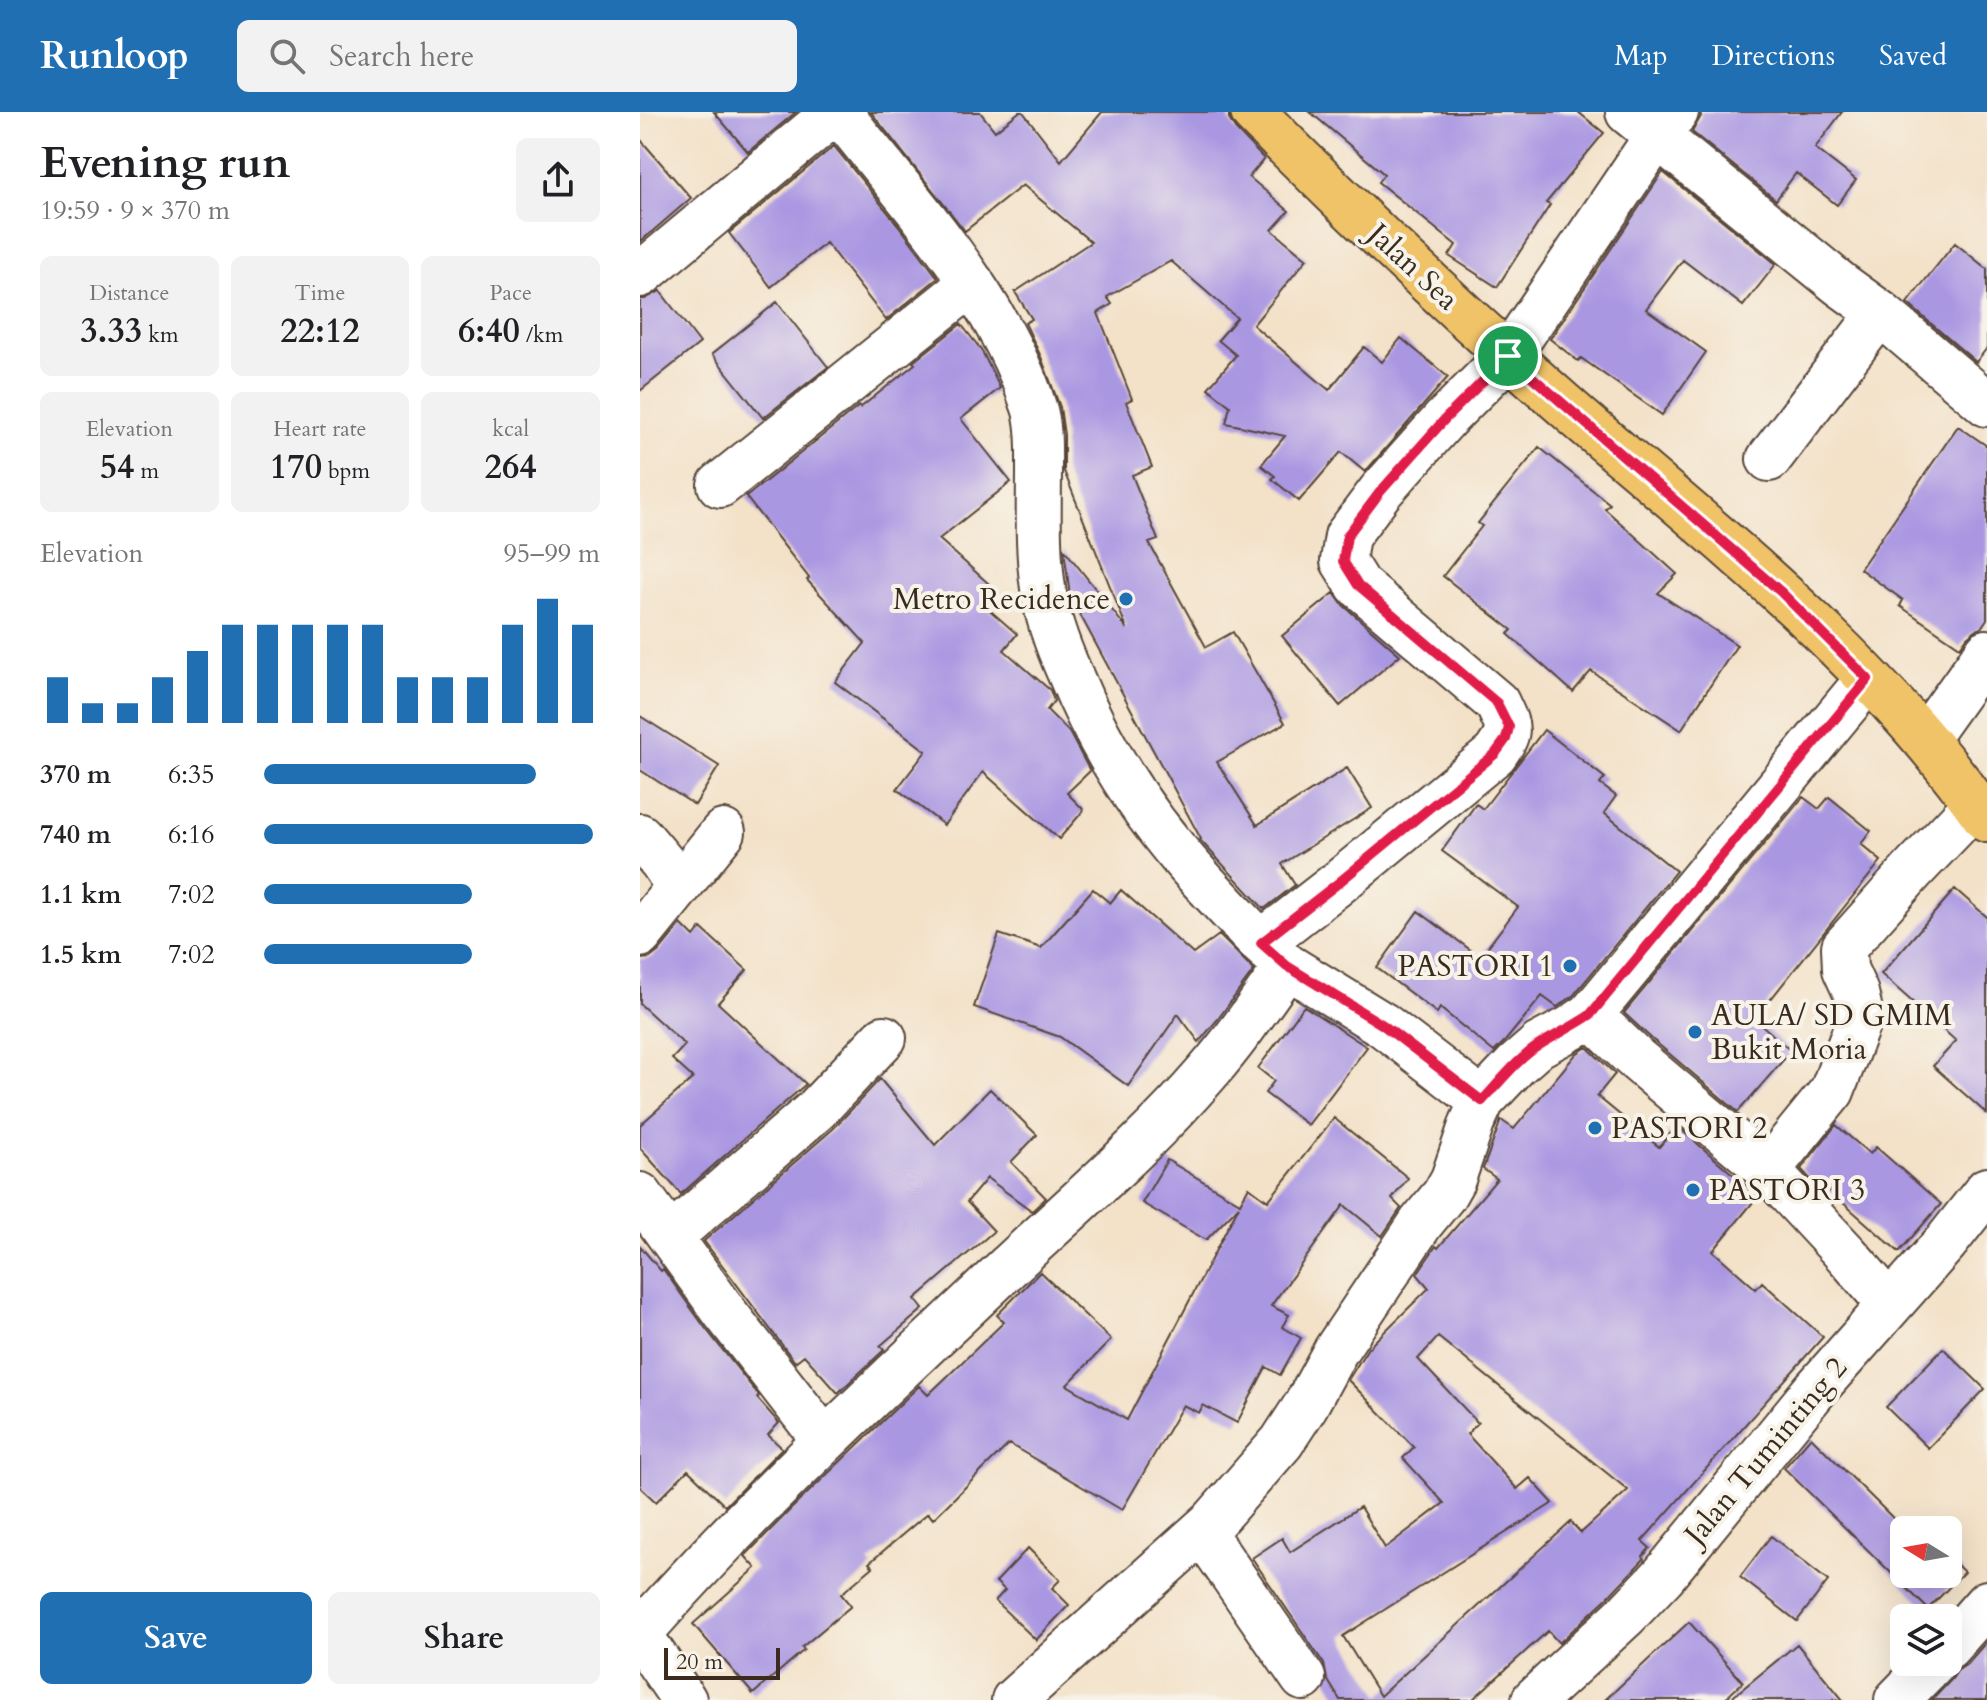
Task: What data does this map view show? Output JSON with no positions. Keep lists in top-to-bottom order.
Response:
{
  "streets": {
    "main road": ["Jalan Sea"],
    "street": ["Jalan Tuminting 2"]
  },
  "places": [
    "Metro Recidence",
    "PASTORI 1",
    "AULA/ SD GMIM Bukit Moria",
    "PASTORI 2",
    "PASTORI 3"
  ],
  "scale_bar": "20 m",
  "north": "left",
  "page": {
    "header": "Runloop",
    "search": "Search here",
    "nav": ["Map", "Directions", "Saved"],
    "heading": ["Evening run", "19:59 · 9 × 370 m"],
    "stats": [
      ["Distance", "3.33 km"],
      ["Time", "22:12"],
      ["Pace", "6:40 /km"],
      ["Elevation", "54 m"],
      ["Heart rate", "170 bpm"],
      ["kcal", "264"]
    ],
    "chart": ["Elevation", "95–99 m"],
    "list": [
      {
        "name": "370 m",
        "note": "6:35"
      },
      {
        "name": "740 m",
        "note": "6:16"
      },
      {
        "name": "1.1 km",
        "note": "7:02"
      },
      {
        "name": "1.5 km",
        "note": "7:02"
      }
    ],
    "buttons": ["Save", "Share"],
    "scale": "20 m"
  }
}
